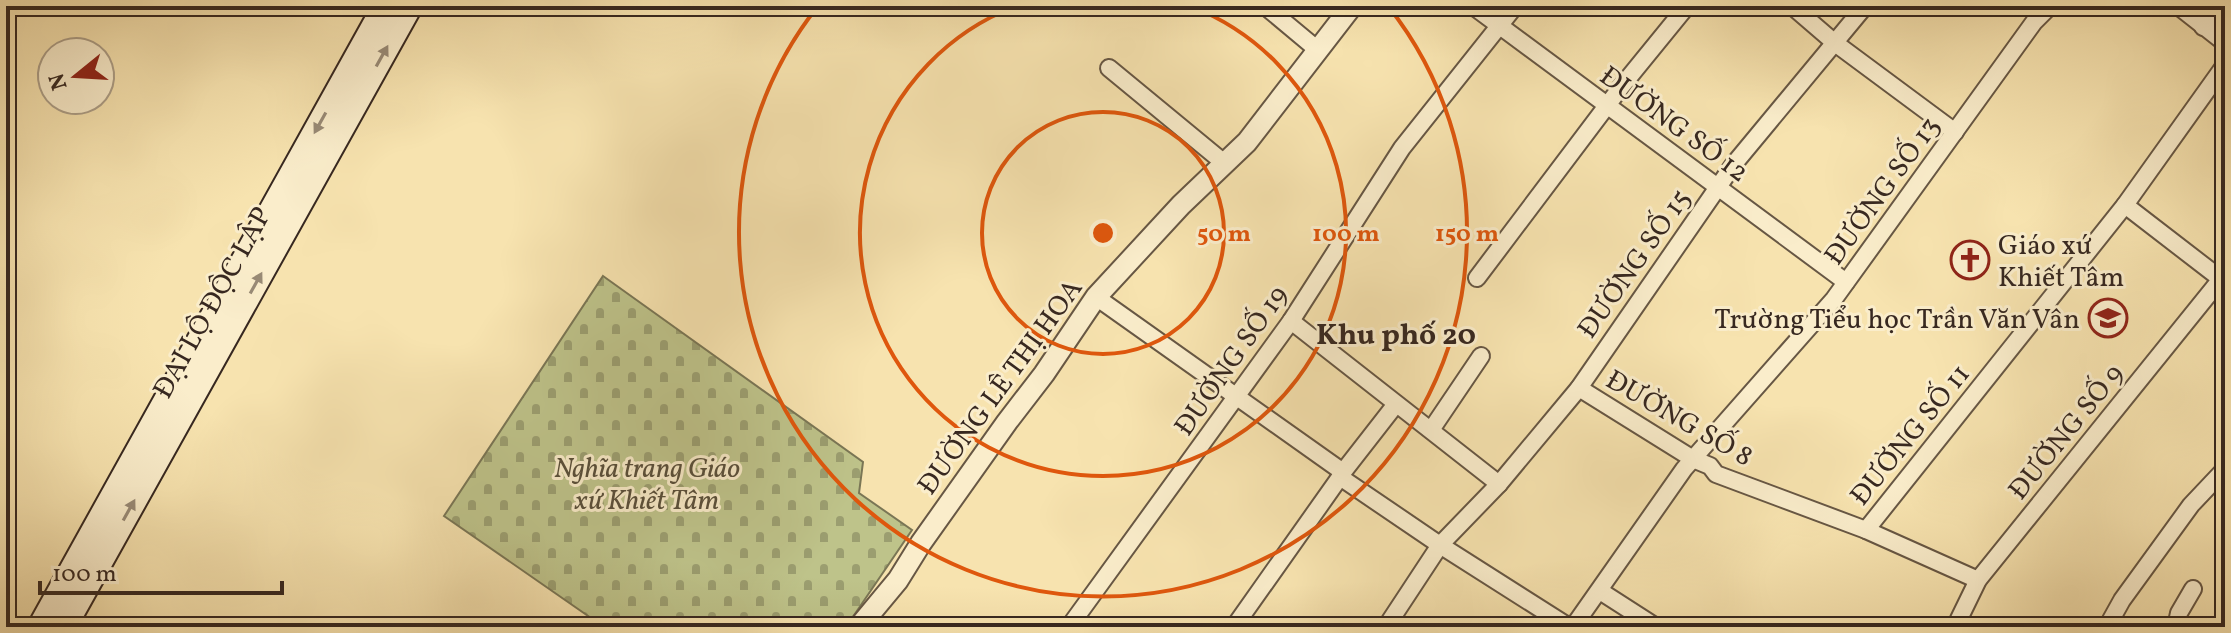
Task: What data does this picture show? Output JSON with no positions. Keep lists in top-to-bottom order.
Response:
{
  "streets": {
    "main road": ["ĐẠI LỘ ĐỘC LẬP"],
    "street": [
      "ĐƯỜNG SỐ 12",
      "ĐƯỜNG SỐ 13",
      "ĐƯỜNG SỐ 15",
      "ĐƯỜNG SỐ 19",
      "ĐƯỜNG LÊ THỊ HOA",
      "ĐƯỜNG SỐ 8",
      "ĐƯỜNG SỐ 9",
      "ĐƯỜNG SỐ 11"
    ]
  },
  "crossings": [
    ["ĐƯỜNG SỐ 12", "ĐƯỜNG SỐ 13"],
    ["ĐƯỜNG SỐ 12", "ĐƯỜNG SỐ 15"],
    ["ĐƯỜNG SỐ 12", "ĐƯỜNG SỐ 19"],
    ["ĐƯỜNG SỐ 13", "ĐƯỜNG SỐ 8"],
    ["ĐƯỜNG SỐ 15", "ĐƯỜNG SỐ 8"],
    ["ĐƯỜNG SỐ 8", "ĐƯỜNG SỐ 9"],
    ["ĐƯỜNG SỐ 8", "ĐƯỜNG SỐ 11"]
  ],
  "districts": ["Khu phố 20"],
  "parks": ["Nghĩa trang Giáo xứ Khiết Tâm"],
  "places": {
    "church": ["Giáo xứ Khiết Tâm"],
    "school or university": ["Trường Tiểu học Trần Văn Vân"]
  },
  "scale_bar": "100 m",
  "north": "left",
  "rings": ["50 m", "100 m", "150 m"]
}
